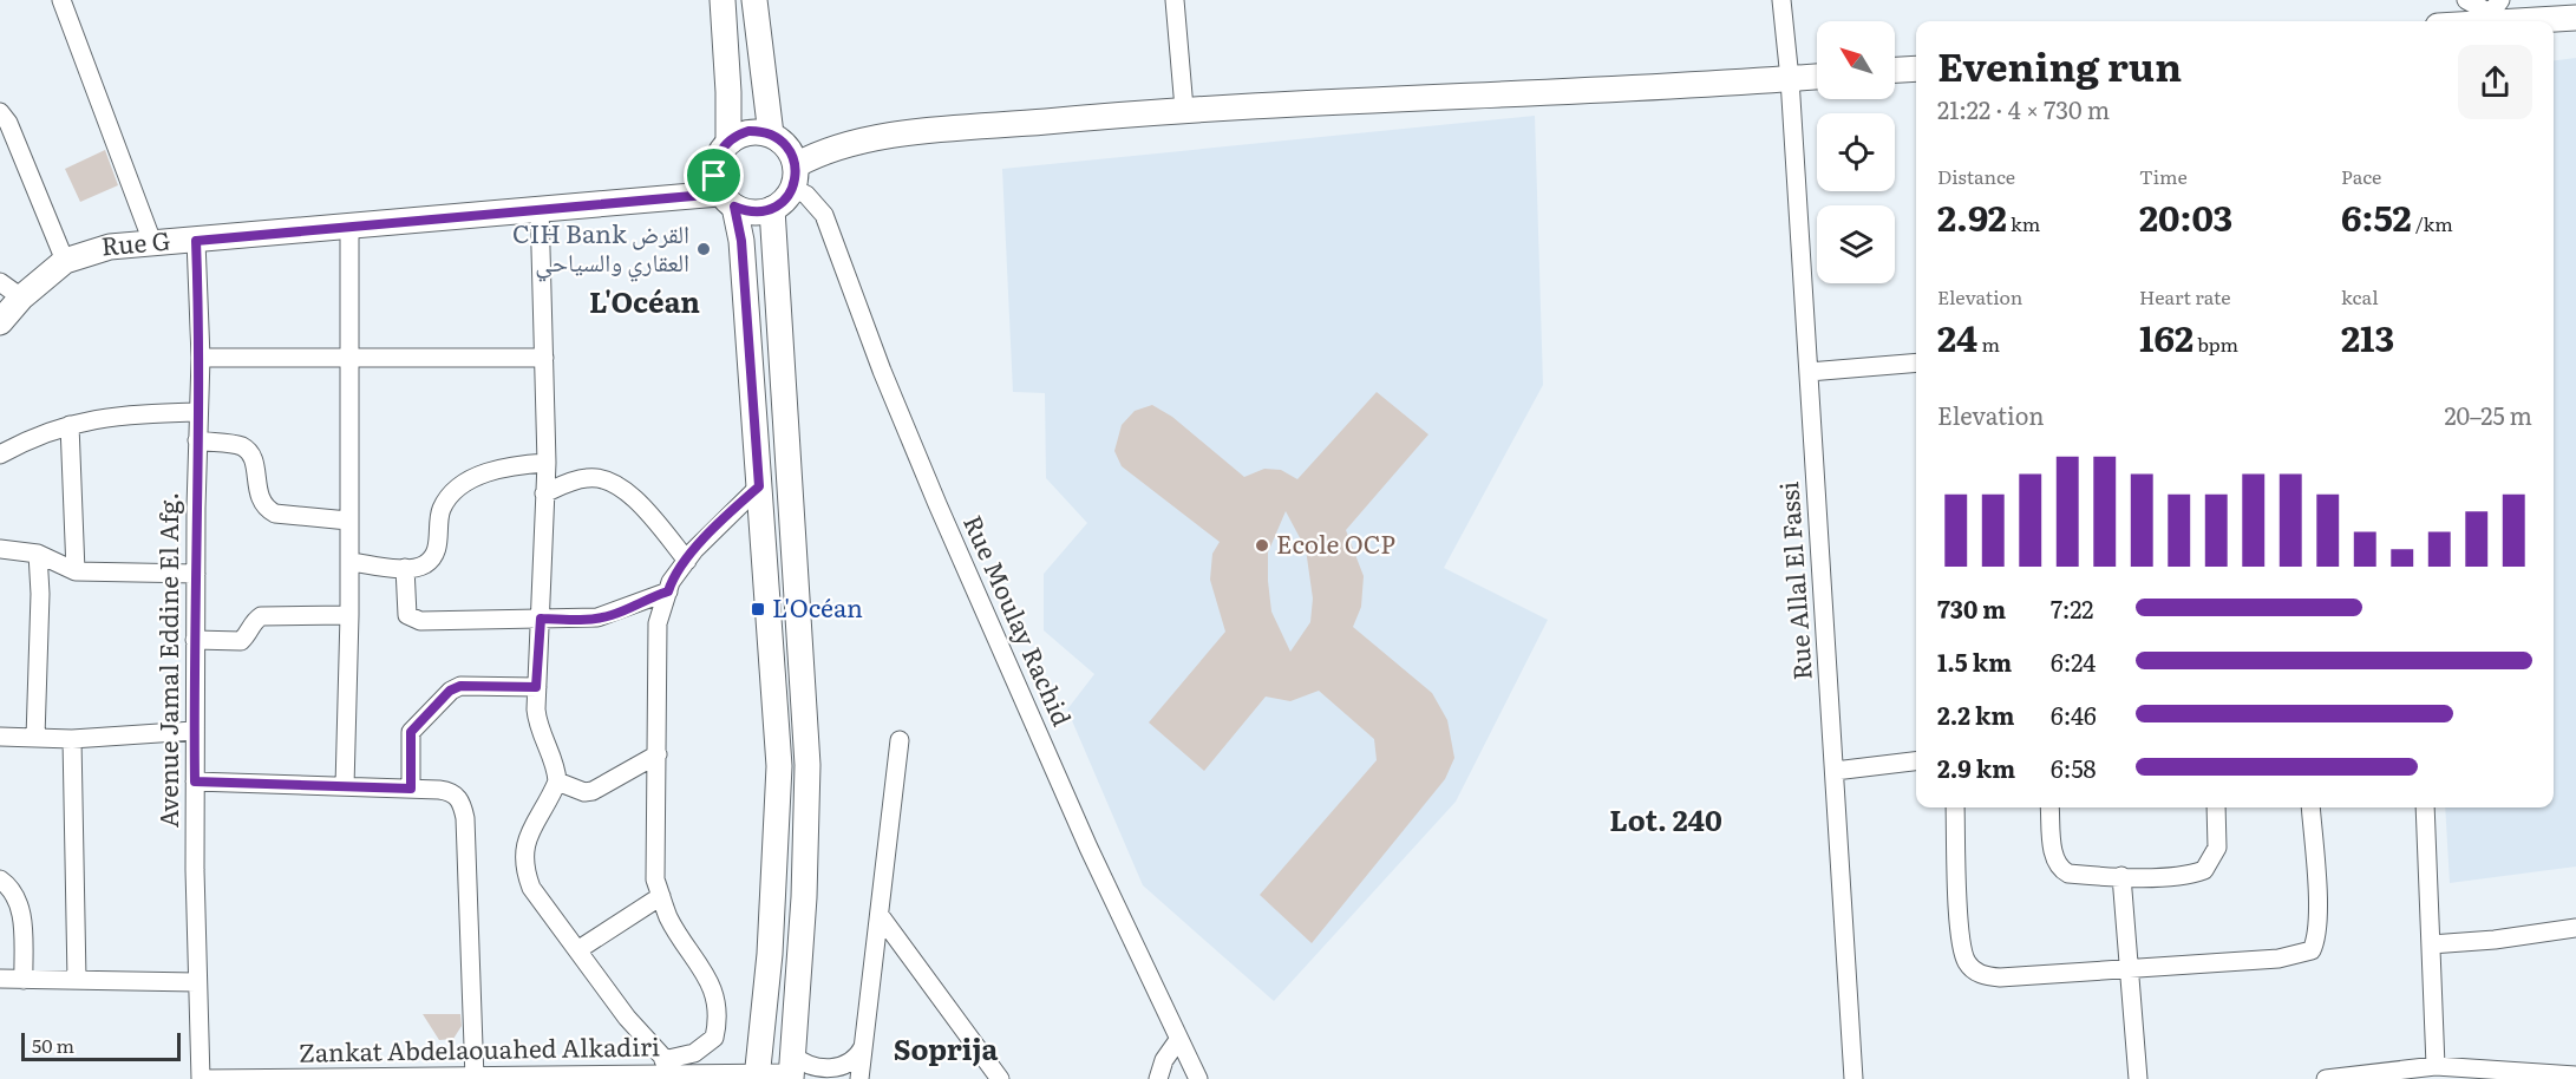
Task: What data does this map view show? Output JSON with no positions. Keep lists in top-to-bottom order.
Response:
{
  "streets": {
    "main road": ["Rue G"],
    "street": [
      "Rue Allal El Fassi",
      "Rue Moulay Rachid",
      "Avenue Jamal Eddine El Afg.",
      "Zankat Abdelaouahed Alkadiri"
    ]
  },
  "crossings": [
    ["Rue G", "Rue Moulay Rachid"],
    ["Rue G", "Avenue Jamal Eddine El Afg."],
    ["Avenue Jamal Eddine El Afg.", "Zankat Abdelaouahed Alkadiri"]
  ],
  "districts": ["L'Océan", "Lot. 240", "Soprija"],
  "places": {
    "other": ["CIH Bank القرض العقاري والسياحي", "Ecole OCP"],
    "transit": ["L'Océan"]
  },
  "scale_bar": "50 m",
  "north": "top left",
  "page": {
    "heading": ["Evening run", "21:22 · 4 × 730 m"],
    "stats": [
      ["Distance", "2.92 km"],
      ["Time", "20:03"],
      ["Pace", "6:52 /km"],
      ["Elevation", "24 m"],
      ["Heart rate", "162 bpm"],
      ["kcal", "213"]
    ],
    "chart": ["Elevation", "20–25 m"],
    "list": [
      {
        "name": "730 m",
        "note": "7:22"
      },
      {
        "name": "1.5 km",
        "note": "6:24"
      },
      {
        "name": "2.2 km",
        "note": "6:46"
      },
      {
        "name": "2.9 km",
        "note": "6:58"
      }
    ],
    "scale": "50 m"
  }
}
